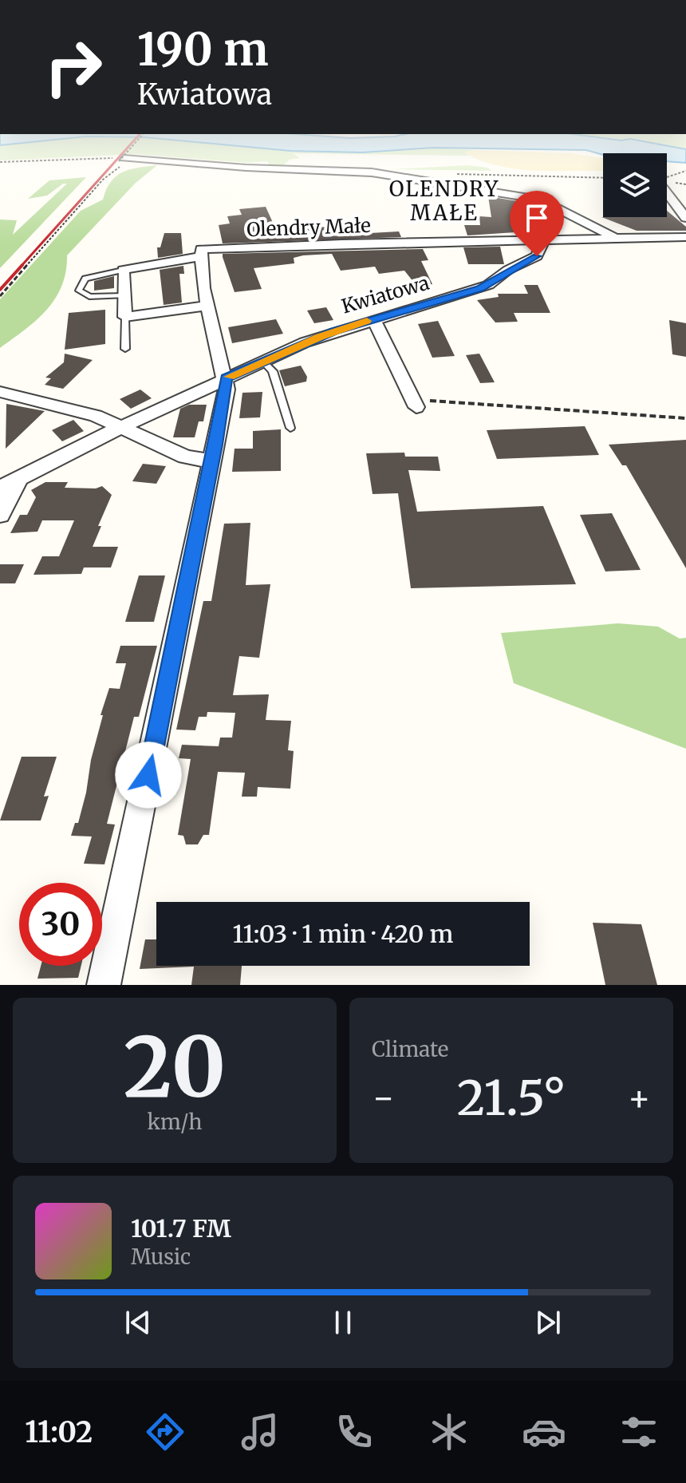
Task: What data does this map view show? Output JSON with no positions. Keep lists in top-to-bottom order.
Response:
{
  "streets": {
    "street": ["Olendry Małe", "Kwiatowa"]
  },
  "crossings": [
    ["Olendry Małe", "Kwiatowa"]
  ],
  "districts": ["OLENDRY MAŁE"],
  "page": {
    "turn": ["190 m", "Kwiatowa"],
    "limit": "30",
    "trip": "11:03 · 1 min · 420 m",
    "tile": [
      ["20", "km/h"],
      "Climate"
    ],
    "heat": ["−", "21.5°", "+"],
    "song": ["101.7 FM", "Music"],
    "tabs": "11:02"
  }
}
